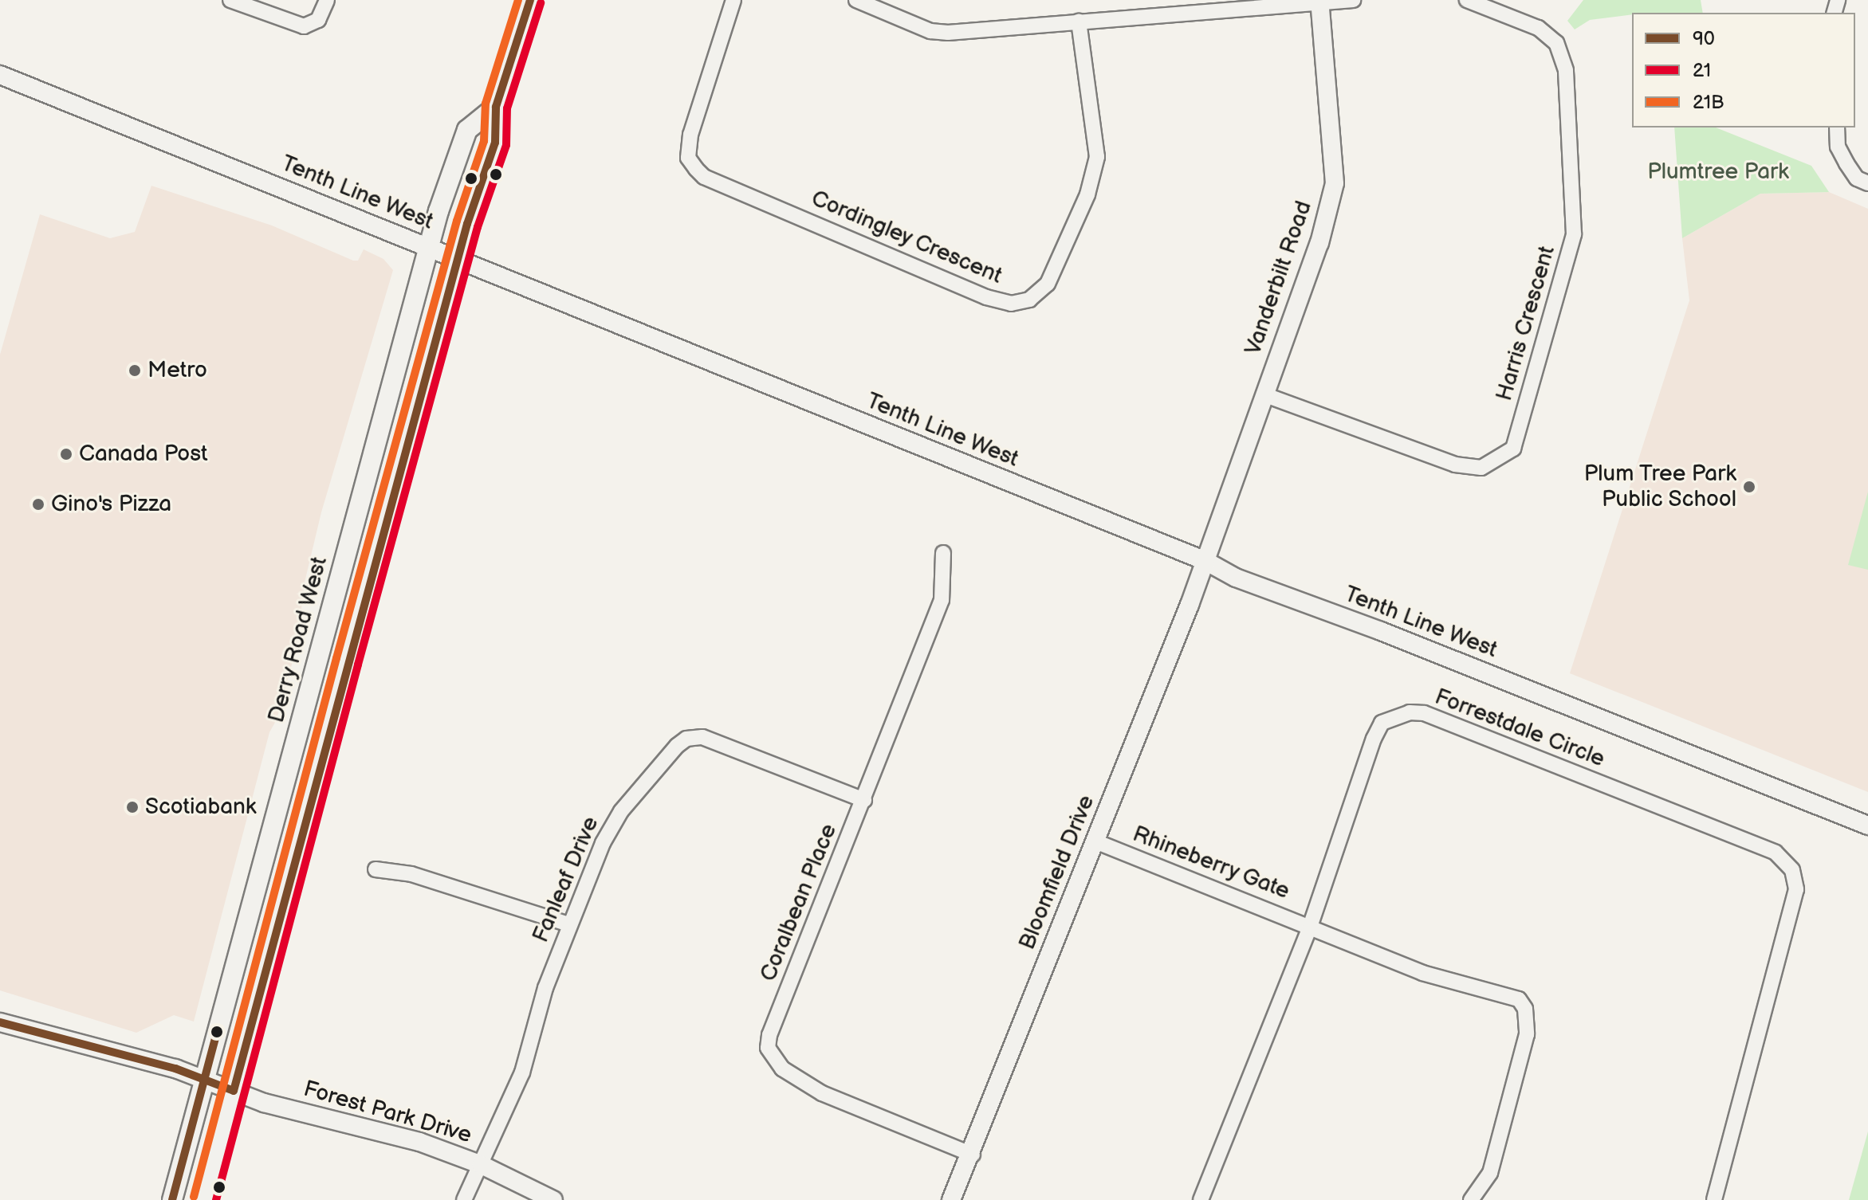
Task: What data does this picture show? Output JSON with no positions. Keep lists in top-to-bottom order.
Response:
{
  "streets": {
    "main road": ["Derry Road West"],
    "street": [
      "Tenth Line West",
      "Cordingley Crescent",
      "Vanderbilt Road",
      "Harris Crescent",
      "Forrestdale Circle",
      "Rhineberry Gate",
      "Bloomfield Drive",
      "Fanleaf Drive",
      "Coralbean Place",
      "Forest Park Drive"
    ]
  },
  "crossings": [
    ["Tenth Line West", "Vanderbilt Road"],
    ["Tenth Line West", "Derry Road West"],
    ["Tenth Line West", "Bloomfield Drive"],
    ["Vanderbilt Road", "Harris Crescent"],
    ["Vanderbilt Road", "Bloomfield Drive"],
    ["Derry Road West", "Forest Park Drive"],
    ["Forrestdale Circle", "Rhineberry Gate"],
    ["Rhineberry Gate", "Bloomfield Drive"],
    ["Bloomfield Drive", "Coralbean Place"],
    ["Fanleaf Drive", "Coralbean Place"],
    ["Fanleaf Drive", "Forest Park Drive"]
  ],
  "parks": ["Plumtree Park"],
  "places": [
    "Metro",
    "Canada Post",
    "Plum Tree Park Public School",
    "Gino's Pizza",
    "Scotiabank"
  ],
  "lines": ["transit line 90", "transit line 21B", "transit line 21"],
  "legend": ["90", "21", "21B"]
}
